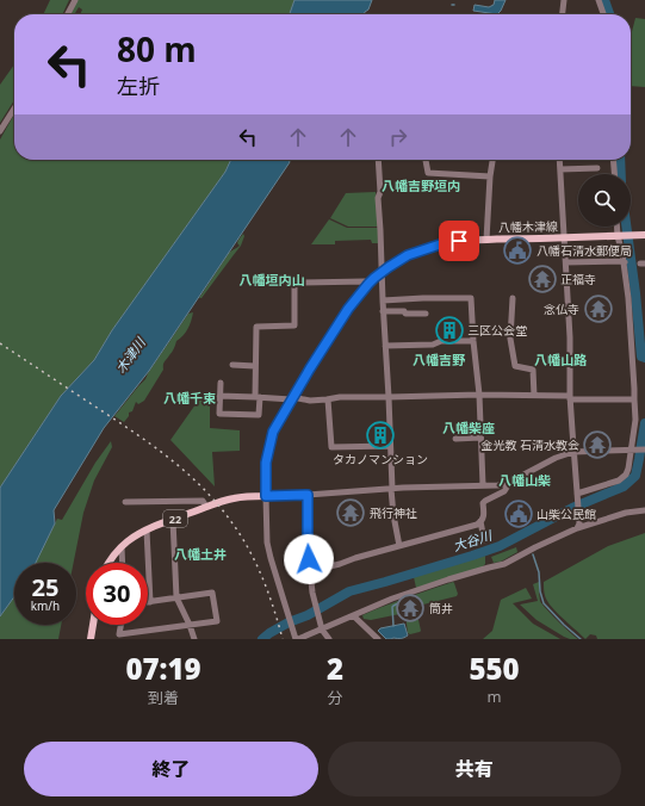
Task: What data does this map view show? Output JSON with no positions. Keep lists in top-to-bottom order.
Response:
{
  "streets": {
    "main road": ["八幡木津線", "22"]
  },
  "crossings": [
    ["八幡木津線", "22"]
  ],
  "districts": [
    "八幡吉野垣内",
    "八幡垣内山",
    "八幡吉野",
    "八幡山路",
    "八幡千束",
    "八幡柴座",
    "八幡山柴",
    "八幡土井"
  ],
  "water": ["木津川", "大谷川"],
  "places": {
    "public building": ["八幡石清水郵便局", "山柴公民館"],
    "temple": [
      "正福寺",
      "念仏寺",
      "金光教 石清水教会",
      "飛行神社",
      "筒井"
    ],
    "building": ["三区公会堂", "タカノマンション"]
  },
  "page": {
    "turn": ["80 m", "左折"],
    "speed": "25 km/h",
    "limit": "30",
    "eta": [
      "07:19",
      "到着",
      "2",
      "分",
      "550",
      "m"
    ],
    "buttons": ["終了", "共有"]
  }
}
